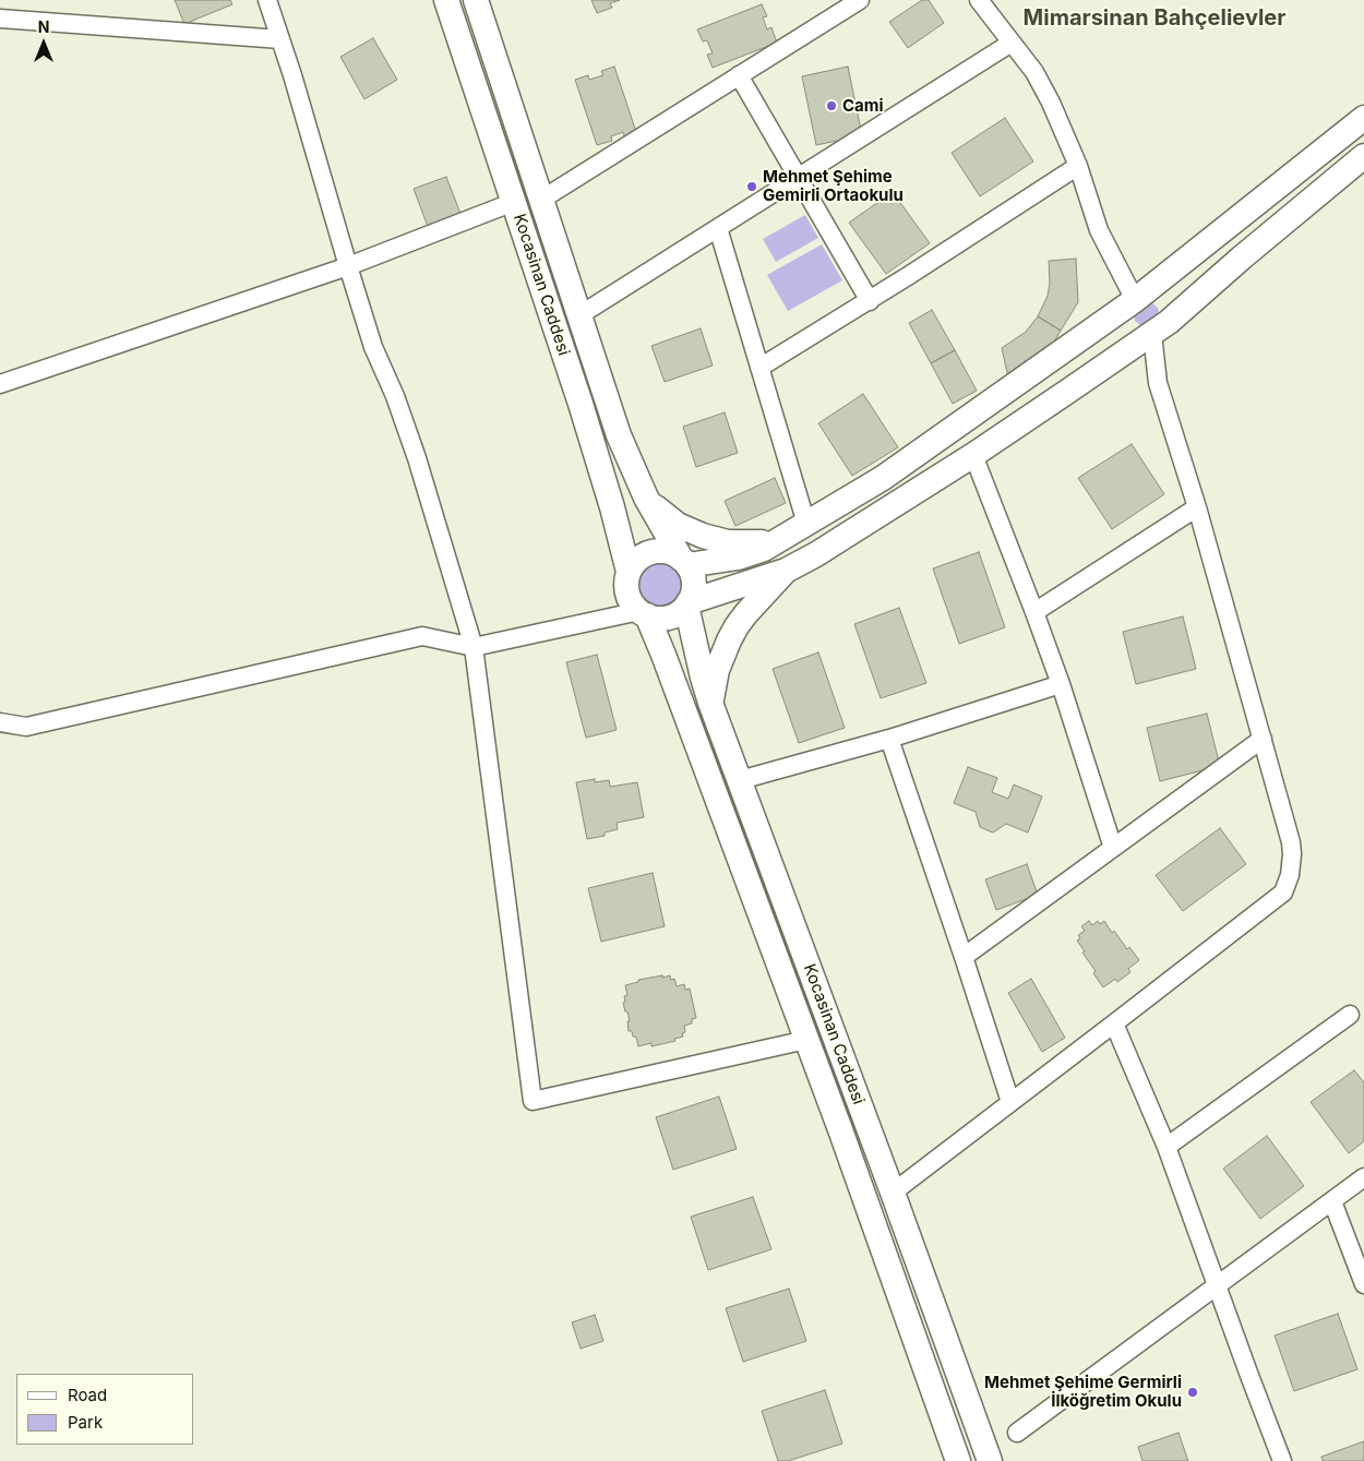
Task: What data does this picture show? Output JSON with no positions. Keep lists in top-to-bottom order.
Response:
{
  "streets": {
    "main road": ["Kocasinan Caddesi"]
  },
  "districts": ["Mimarsinan Bahçelievler"],
  "places": ["Cami", "Mehmet Şehime Gemirli Ortaokulu", "Mehmet Şehime Germirli İlköğretim Okulu"],
  "legend": ["Road", "Park"],
  "north": "top"
}
